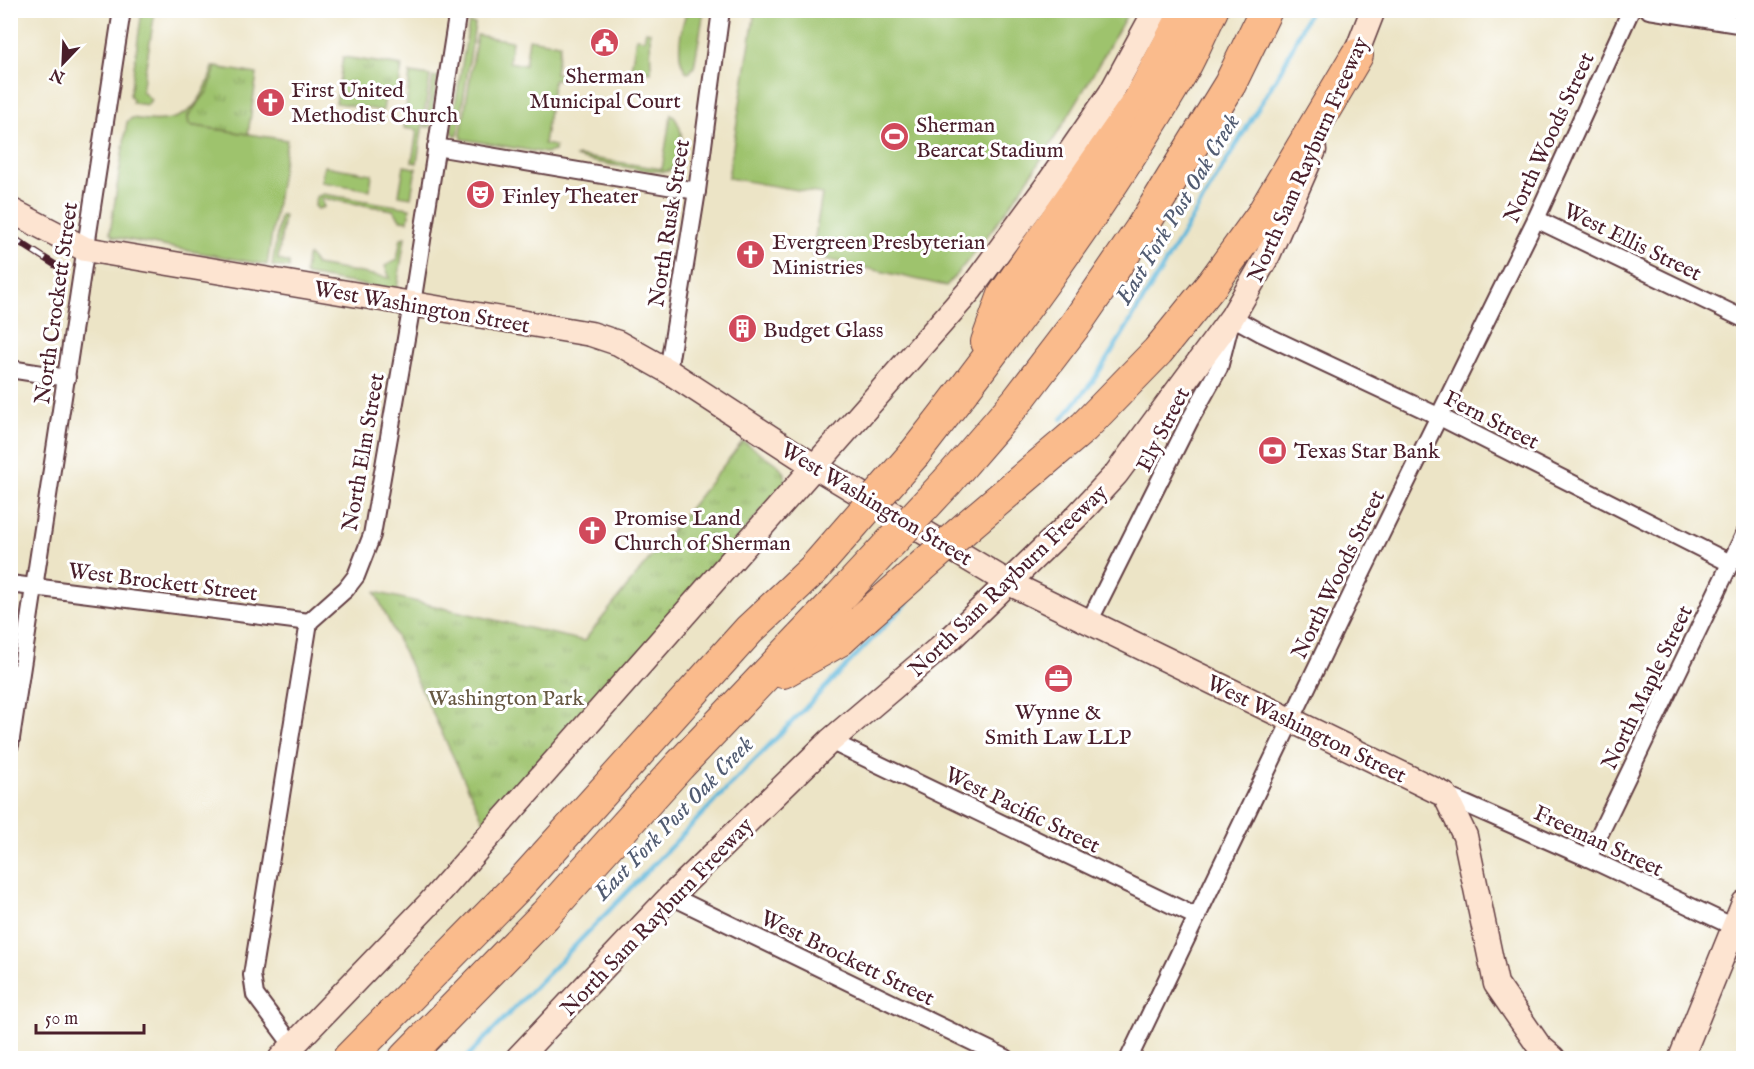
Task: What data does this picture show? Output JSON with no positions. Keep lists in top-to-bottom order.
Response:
{
  "streets": {
    "main road": ["North Sam Rayburn Freeway", "West Washington Street"],
    "street": [
      "North Woods Street",
      "North Rusk Street",
      "West Ellis Street",
      "North Crockett Street",
      "Fern Street",
      "Ely Street",
      "North Elm Street",
      "West Brockett Street",
      "North Maple Street",
      "West Pacific Street",
      "Freeman Street"
    ]
  },
  "crossings": [
    ["North Woods Street", "West Ellis Street"],
    ["North Woods Street", "West Washington Street"],
    ["North Woods Street", "Fern Street"],
    ["North Woods Street", "West Pacific Street"],
    ["North Sam Rayburn Freeway", "West Washington Street"],
    ["North Sam Rayburn Freeway", "Fern Street"],
    ["North Sam Rayburn Freeway", "Ely Street"],
    ["North Sam Rayburn Freeway", "West Brockett Street"],
    ["North Sam Rayburn Freeway", "West Pacific Street"],
    ["North Rusk Street", "West Washington Street"],
    ["North Crockett Street", "West Washington Street"],
    ["North Crockett Street", "West Brockett Street"],
    ["West Washington Street", "Ely Street"],
    ["West Washington Street", "North Elm Street"],
    ["West Washington Street", "Freeman Street"],
    ["Fern Street", "Ely Street"],
    ["Fern Street", "North Maple Street"],
    ["North Elm Street", "West Brockett Street"],
    ["North Maple Street", "Freeman Street"]
  ],
  "water": ["East Fork Post Oak Creek"],
  "parks": ["Washington Park"],
  "places": {
    "public building": ["Sherman Municipal Court"],
    "church": ["First United Methodist Church", "Evergreen Presbyterian Ministries", "Promise Land Church of Sherman"],
    "sports": ["Sherman Bearcat Stadium"],
    "theatre": ["Finley Theater"],
    "building": ["Budget Glass"],
    "bank": ["Texas Star Bank"],
    "office": ["Wynne & Smith Law LLP"]
  },
  "scale_bar": "50 m",
  "north": "bottom left"
}
